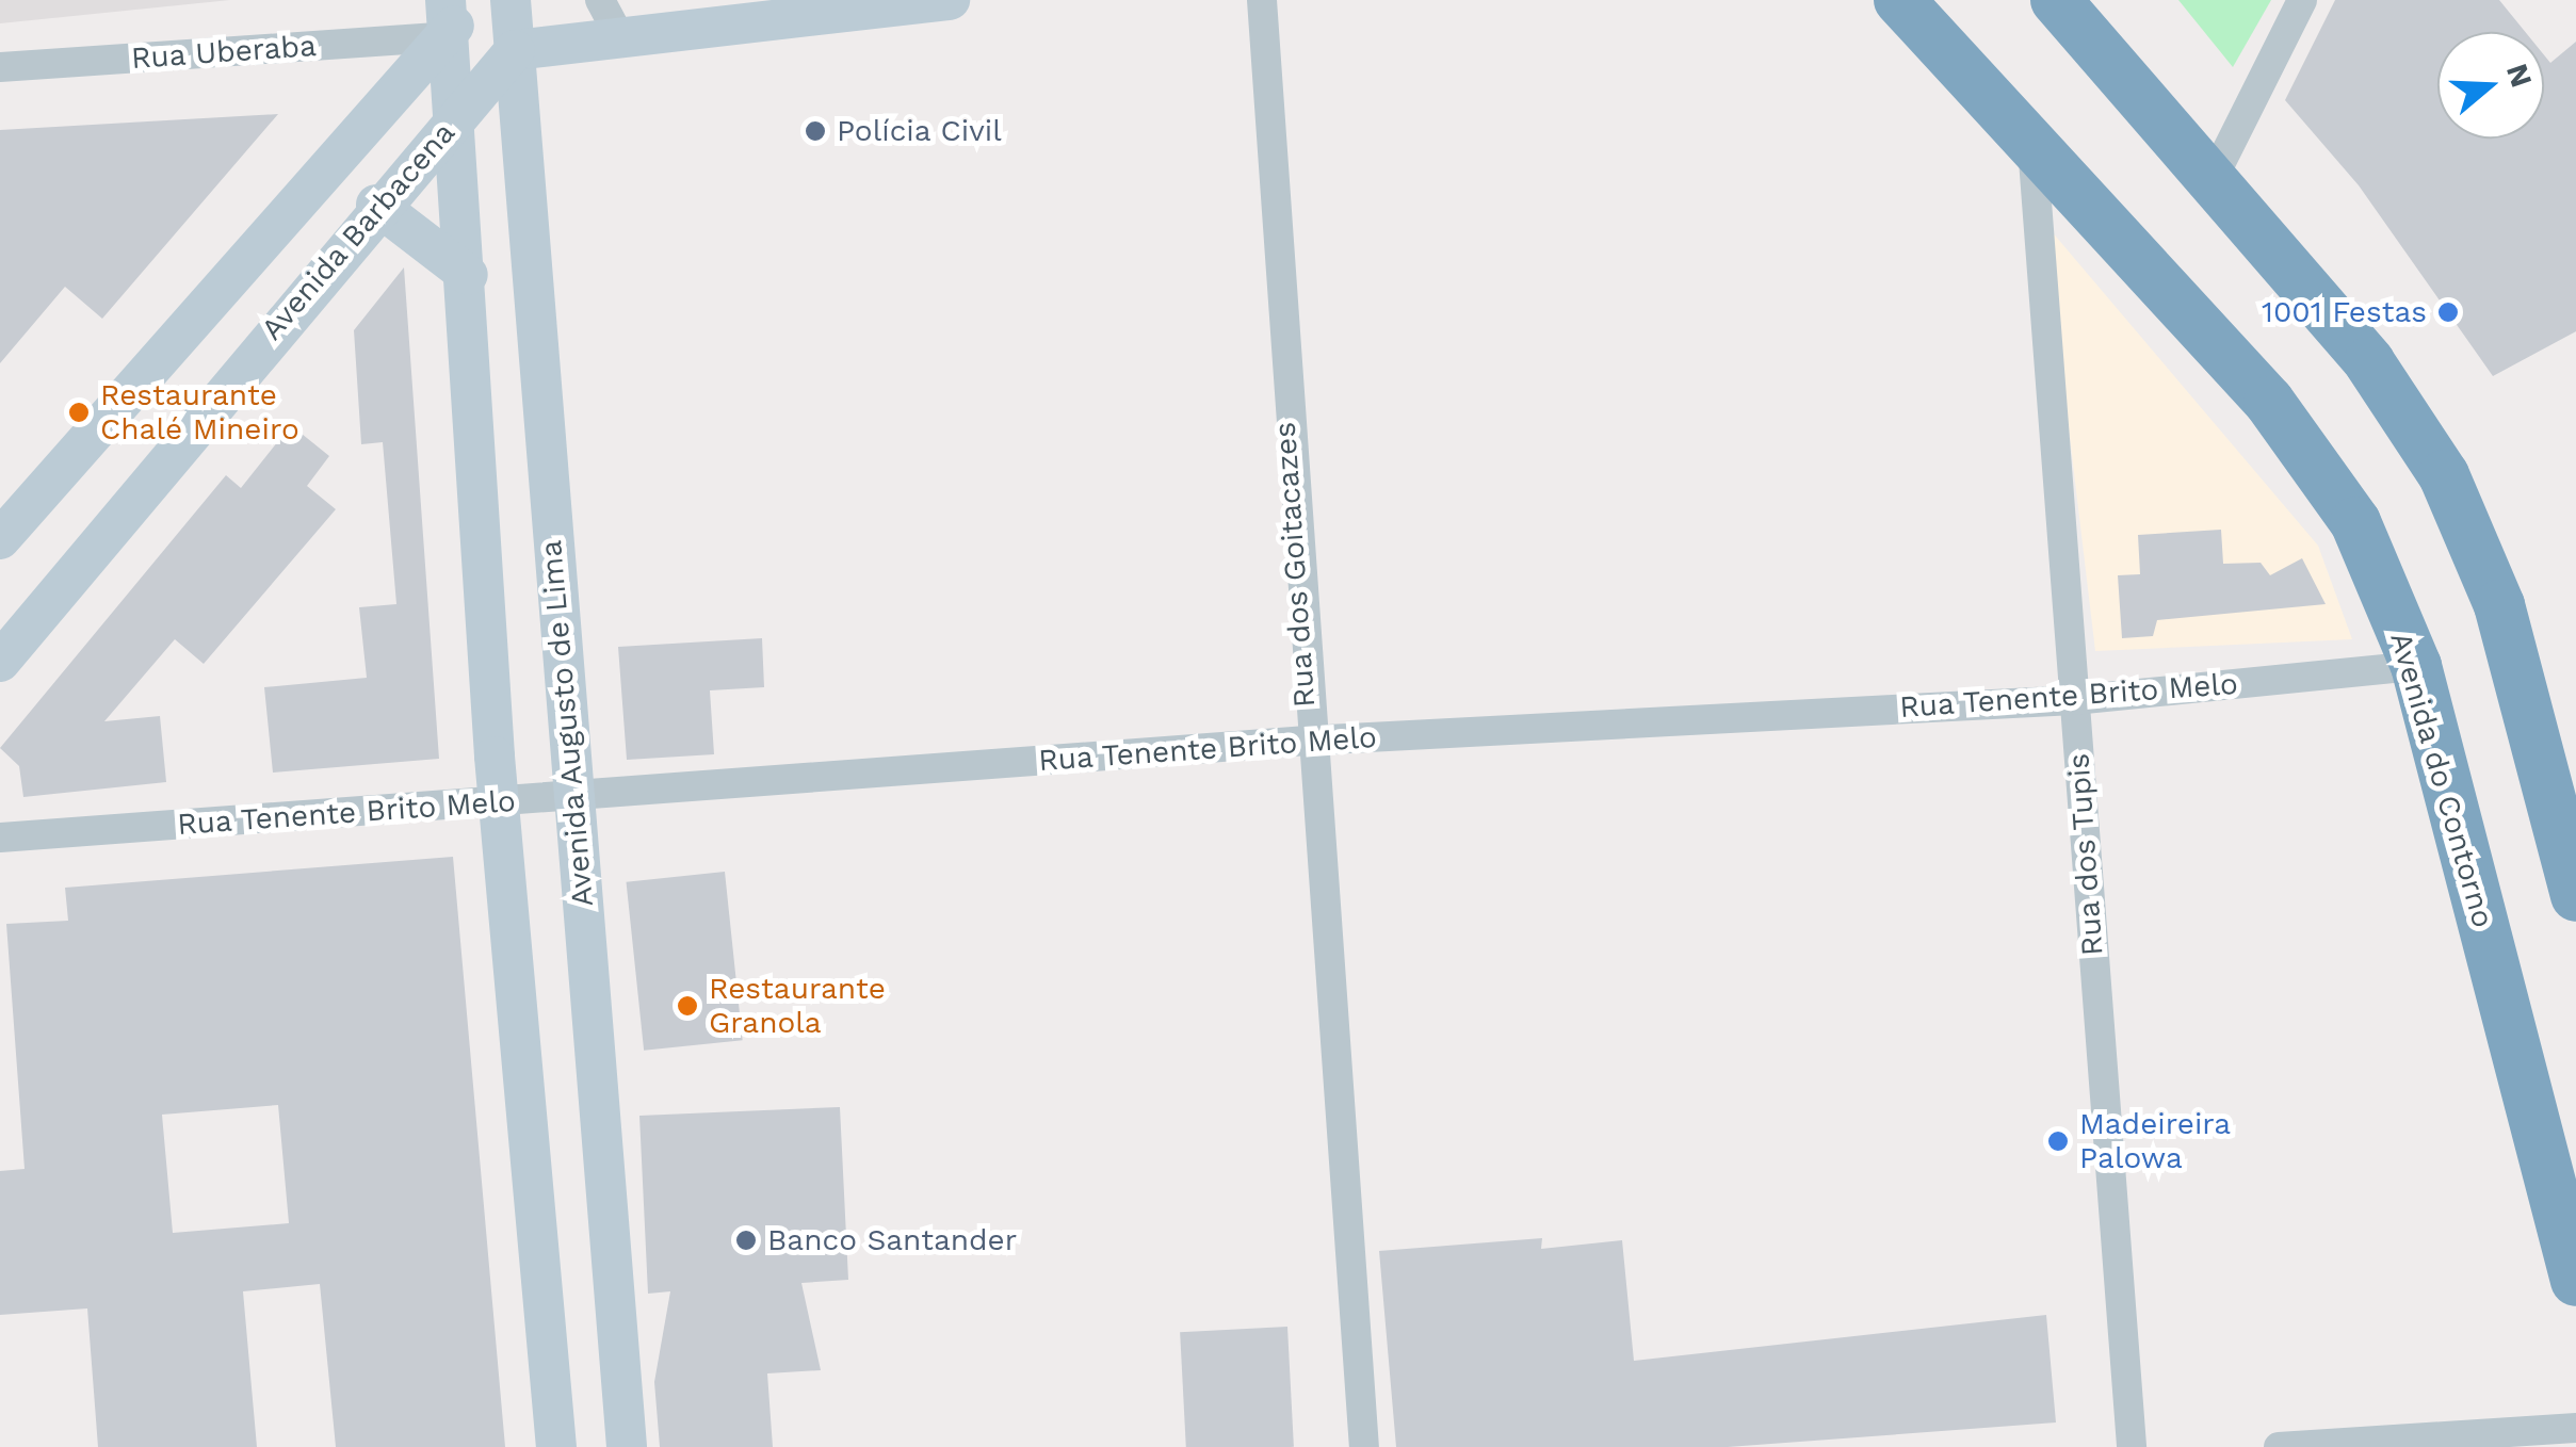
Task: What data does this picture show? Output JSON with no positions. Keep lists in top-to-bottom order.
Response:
{
  "streets": {
    "highway": ["Avenida do Contorno"],
    "main road": ["Avenida Barbacena", "Avenida Augusto de Lima"],
    "street": [
      "Rua Uberaba",
      "Rua dos Goitacazes",
      "Rua Tenente Brito Melo",
      "Rua dos Tupis"
    ]
  },
  "crossings": [
    ["Rua Uberaba", "Avenida Barbacena"],
    ["Avenida Barbacena", "Avenida Augusto de Lima"],
    ["Rua dos Goitacazes", "Rua Tenente Brito Melo"],
    ["Rua Tenente Brito Melo", "Avenida Augusto de Lima"],
    ["Rua Tenente Brito Melo", "Avenida do Contorno"],
    ["Rua Tenente Brito Melo", "Rua dos Tupis"],
    ["Avenida do Contorno", "Rua dos Tupis"]
  ],
  "places": [
    "Polícia Civil",
    "1001 Festas",
    "Restaurante Chalé Mineiro",
    "Restaurante Granola",
    "Madeireira Palowa",
    "Banco Santander"
  ],
  "north": "right"
}
